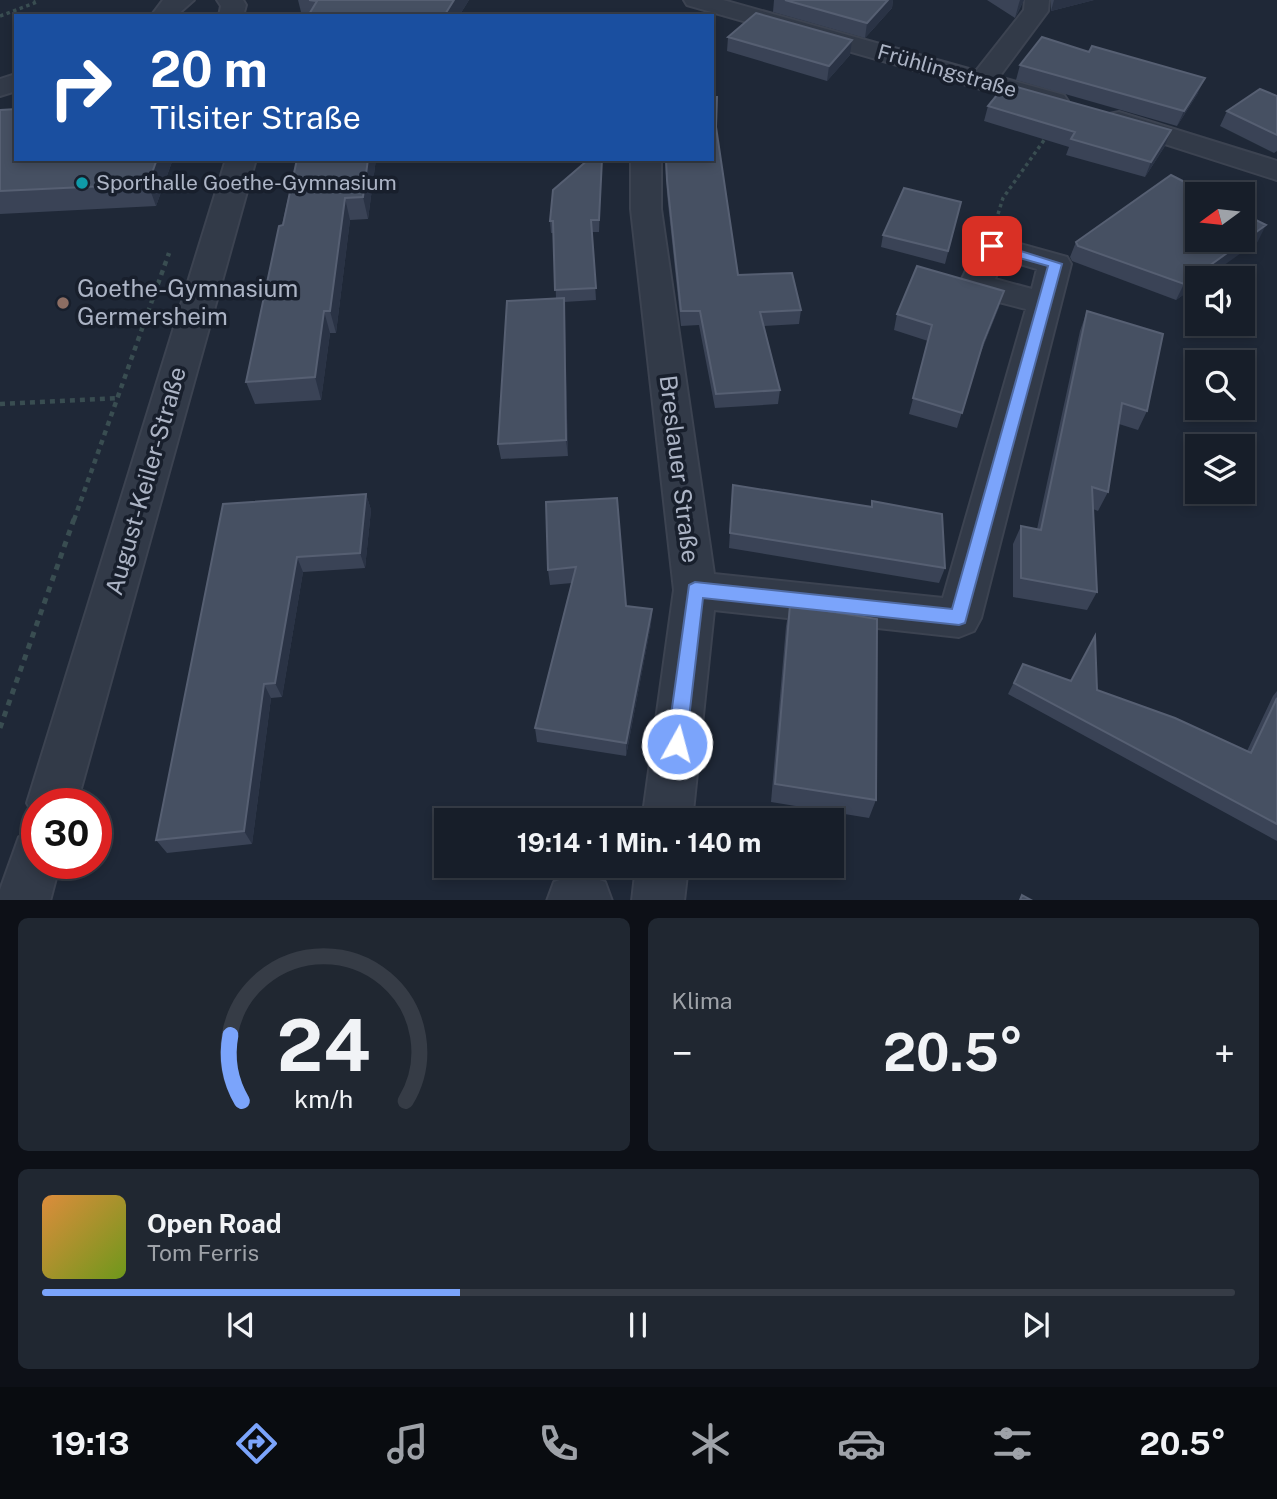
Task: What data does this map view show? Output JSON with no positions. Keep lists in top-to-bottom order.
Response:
{
  "streets": {
    "street": ["Frühlingstraße", "Breslauer Straße", "August-Keiler-Straße"]
  },
  "places": ["Sporthalle Goethe-Gymnasium", "Goethe-Gymnasium Germersheim"],
  "north": "left",
  "page": {
    "turn": ["20 m", "Tilsiter Straße"],
    "limit": "30",
    "trip": "19:14 · 1 Min. · 140 m",
    "tile": "Klima",
    "heat": ["−", "20.5°", "+"],
    "song": ["Open Road", "Tom Ferris"],
    "tabs": ["19:13", "20.5°"],
    "gauge": ["24", "km/h"]
  }
}
